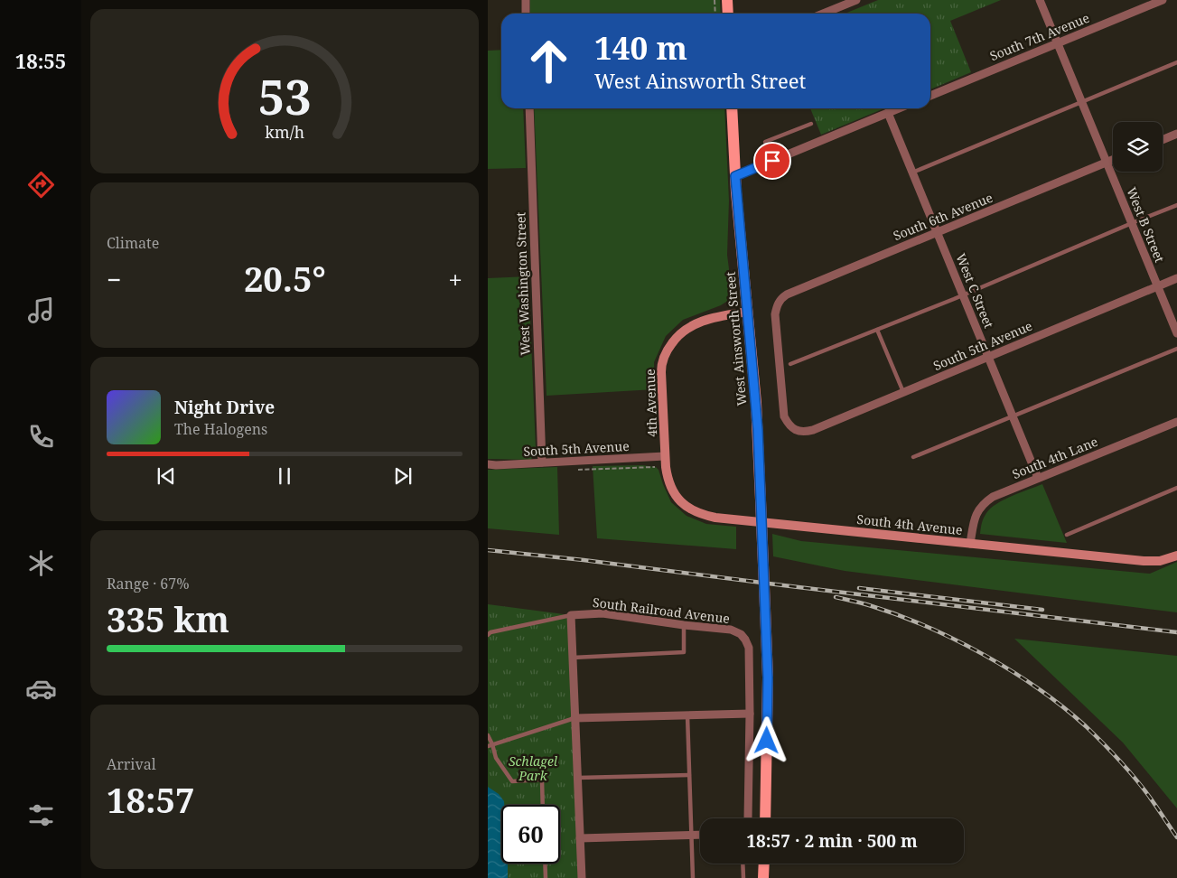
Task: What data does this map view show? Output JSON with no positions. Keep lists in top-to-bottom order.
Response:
{
  "streets": {
    "main road": ["West Ainsworth Street"],
    "street": [
      "South 7th Avenue",
      "South 6th Avenue",
      "West B Street",
      "West Washington Street",
      "West C Street",
      "South 5th Avenue",
      "4th Avenue",
      "South 4th Lane",
      "South 4th Avenue",
      "South Railroad Avenue"
    ]
  },
  "crossings": [
    ["South 7th Avenue", "West B Street"],
    ["South 6th Avenue", "West B Street"],
    ["South 6th Avenue", "West C Street"],
    ["South 6th Avenue", "South 5th Avenue"],
    ["West B Street", "South 5th Avenue"],
    ["West Washington Street", "South 5th Avenue"],
    ["West C Street", "South 5th Avenue"],
    ["West C Street", "South 4th Lane"],
    ["West Ainsworth Street", "4th Avenue"],
    ["South 5th Avenue", "4th Avenue"],
    ["4th Avenue", "South 4th Avenue"],
    ["South 4th Lane", "South 4th Avenue"]
  ],
  "parks": ["Schlagel Park"],
  "page": {
    "tabs": "18:55",
    "turn": ["140 m", "West Ainsworth Street"],
    "tile": [
      "Climate",
      ["Range · 67%", "335 km"],
      ["Arrival", "18:57"]
    ],
    "heat": ["−", "20.5°", "+"],
    "song": ["Night Drive", "The Halogens"],
    "limit": "60",
    "trip": "18:57 · 2 min · 500 m",
    "gauge": ["53", "km/h"]
  }
}
